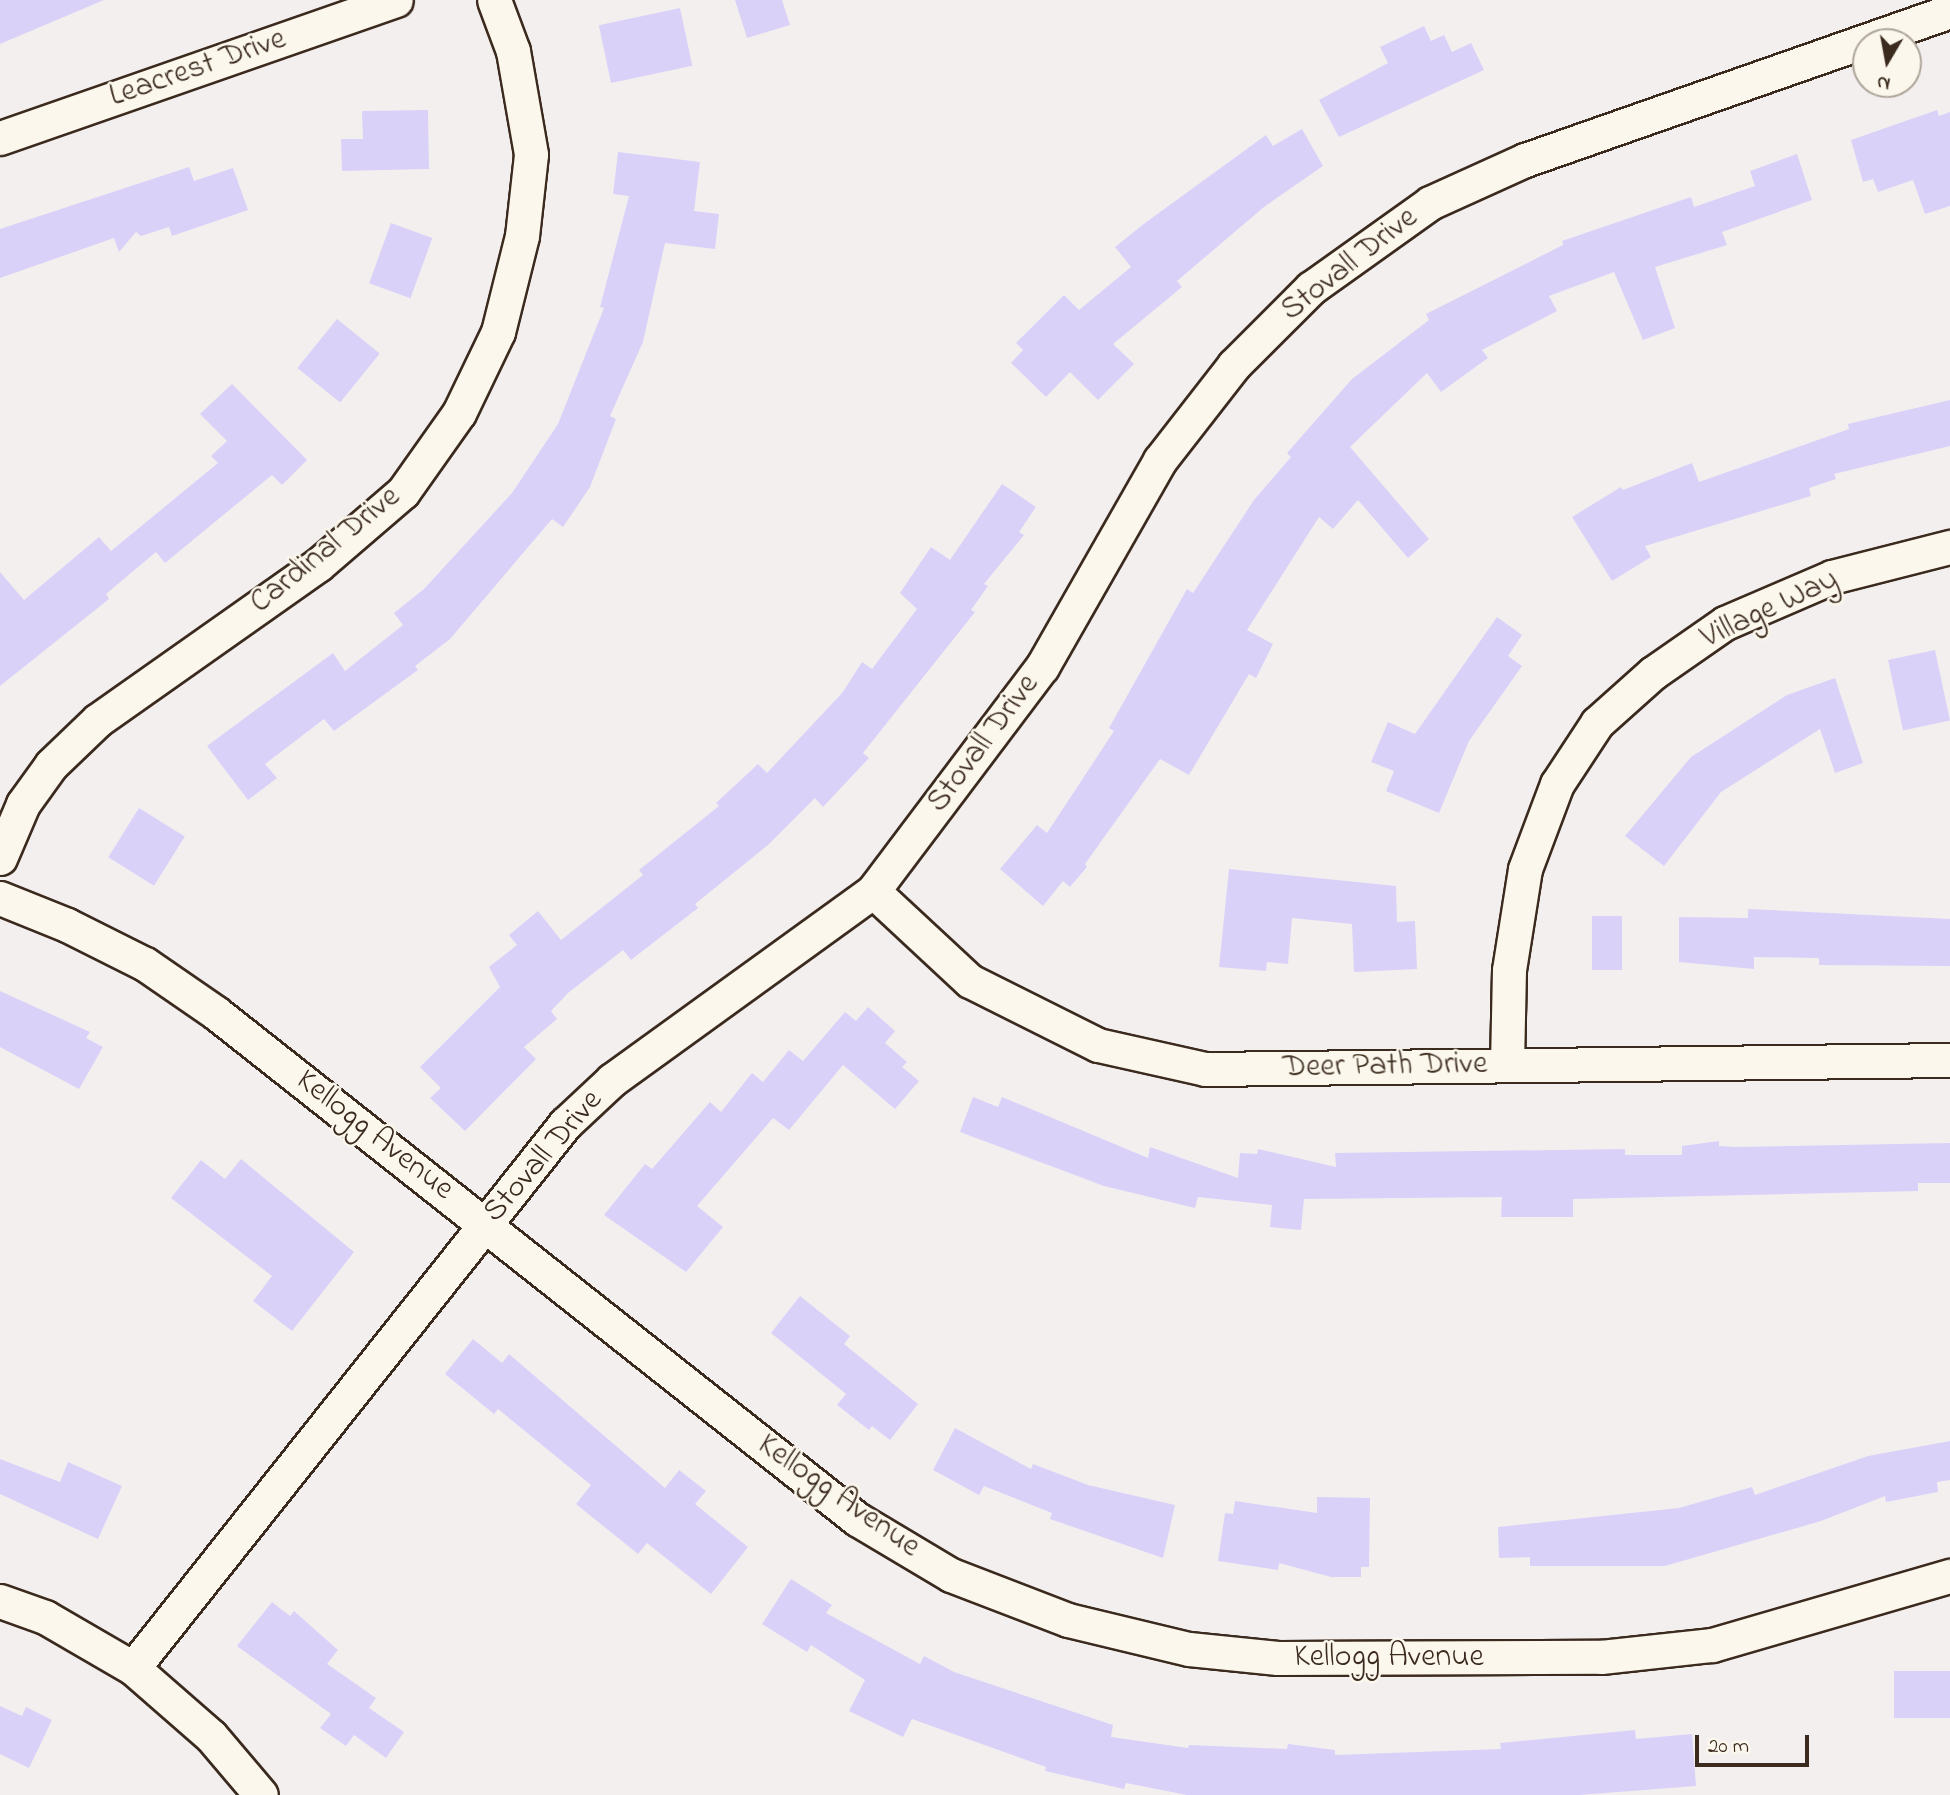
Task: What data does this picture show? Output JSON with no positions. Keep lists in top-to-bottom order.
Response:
{
  "streets": {
    "street": [
      "Leacrest Drive",
      "Stovall Drive",
      "Cardinal Drive",
      "Village Way",
      "Deer Path Drive",
      "Kellogg Avenue"
    ]
  },
  "crossings": [
    ["Stovall Drive", "Deer Path Drive"],
    ["Stovall Drive", "Kellogg Avenue"],
    ["Village Way", "Deer Path Drive"]
  ],
  "scale_bar": "20 m",
  "north": "bottom"
}
